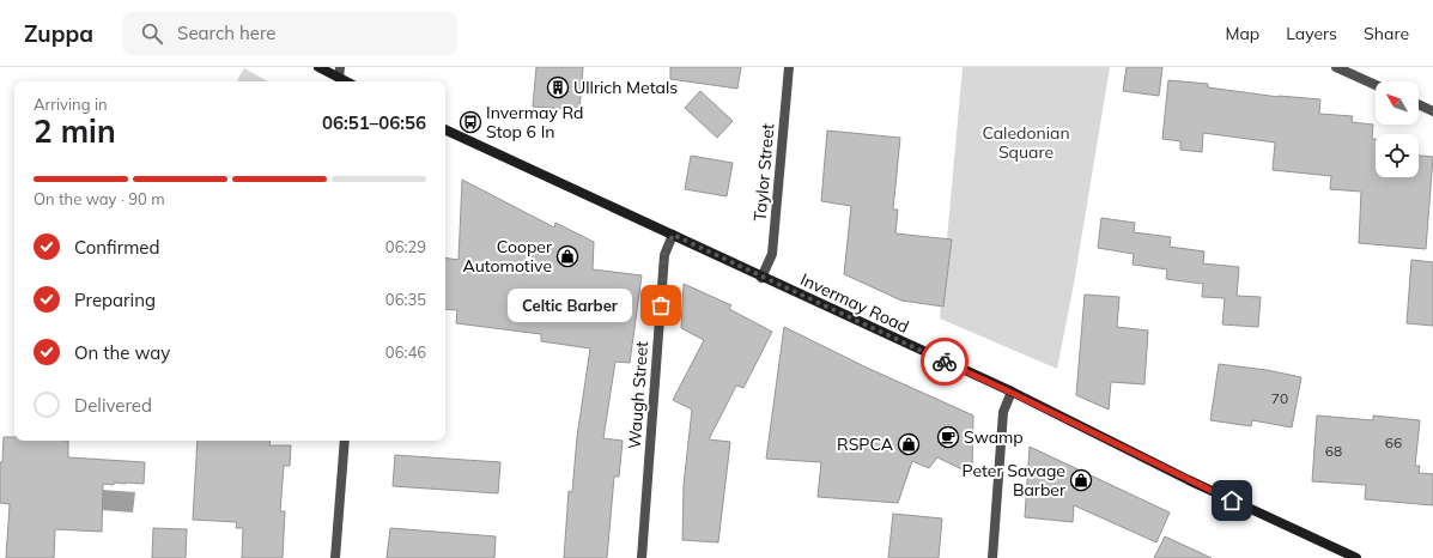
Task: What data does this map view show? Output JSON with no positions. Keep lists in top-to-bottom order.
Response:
{
  "streets": {
    "main road": ["Invermay Road"],
    "street": ["Taylor Street", "Waugh Street"]
  },
  "crossings": [
    ["Taylor Street", "Invermay Road"],
    ["Invermay Road", "Waugh Street"]
  ],
  "parks": ["Caledonian Square"],
  "places": {
    "building": ["Ullrich Metals"],
    "bus stop": ["Invermay Rd Stop 6 In"],
    "shop": ["Cooper Automotive", "RSPCA", "Peter Savage Barber"],
    "other": ["Celtic Barber"],
    "cafe": ["Swamp"]
  },
  "house_numbers": ["70", "66", "68"],
  "north": "top left",
  "page": {
    "header": "Zuppa",
    "search": "Search here",
    "nav": ["Map", "Layers", "Share"],
    "heading": ["2 min", "Arriving in", "06:51–06:56"],
    "bar": "On the way · 90 m",
    "list": [
      ["Confirmed", "06:29"],
      ["Preparing", "06:35"],
      ["On the way", "06:46"],
      "Delivered"
    ],
    "bubble": "Celtic Barber"
  }
}
